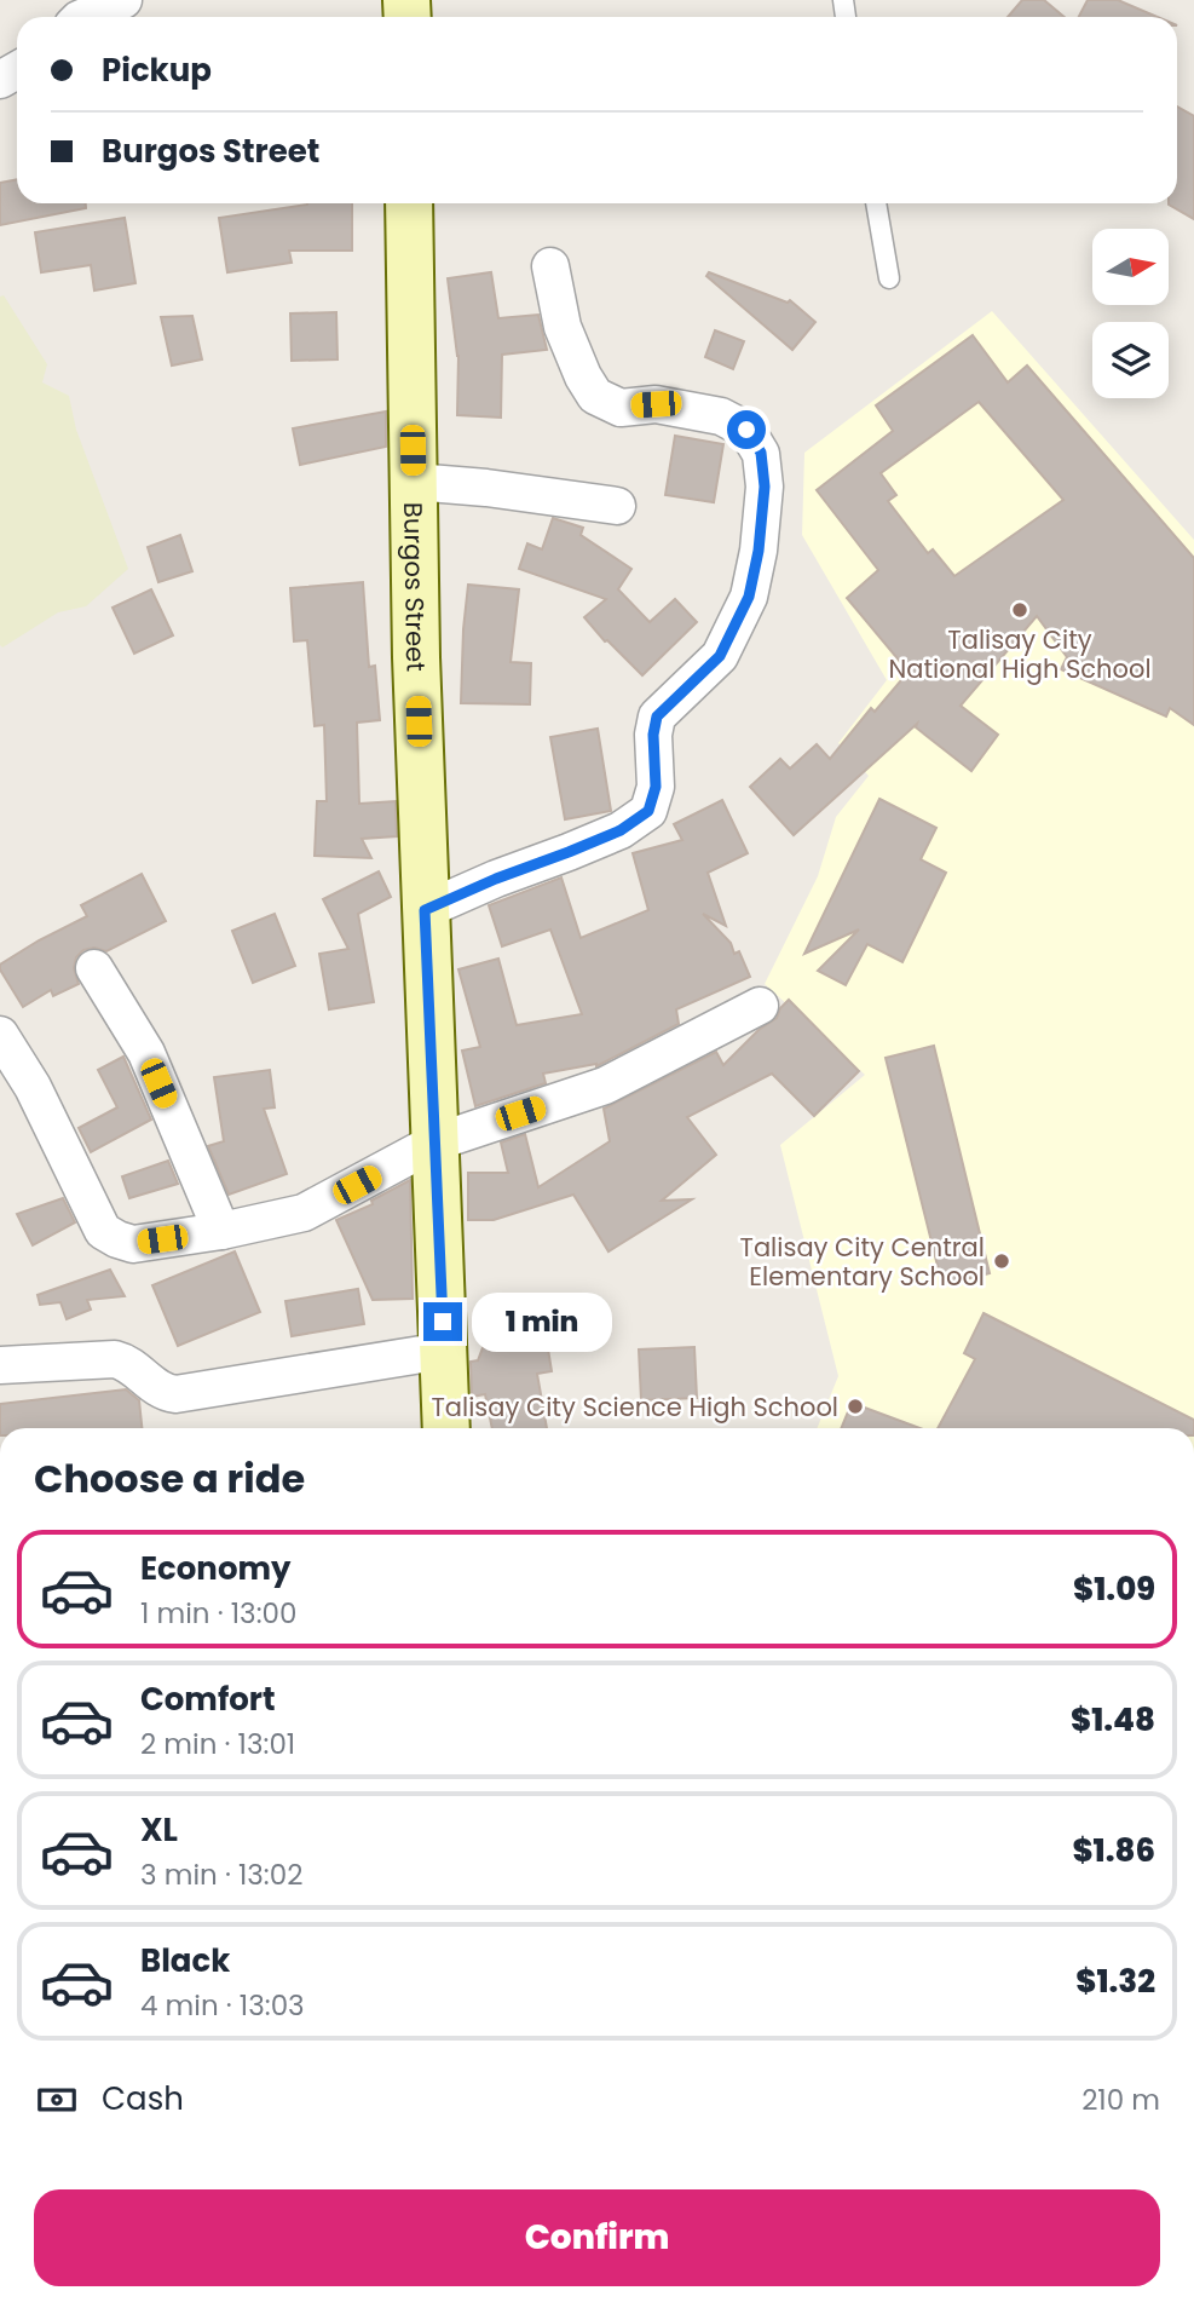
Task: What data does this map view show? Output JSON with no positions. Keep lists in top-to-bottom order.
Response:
{
  "streets": {
    "street": ["Burgos Street"]
  },
  "places": ["Talisay City National High School", "Talisay City Central Elementary School", "Talisay City Science High School"],
  "north": "right",
  "page": {
    "banner": ["Pickup", "Burgos Street"],
    "bubble": "1 min",
    "heading": "Choose a ride",
    "list": [
      {
        "name": "Economy",
        "note": "1 min · 13:00",
        "value": "$1.09"
      },
      {
        "name": "Comfort",
        "note": "2 min · 13:01",
        "value": "$1.48"
      },
      {
        "name": "XL",
        "note": "3 min · 13:02",
        "value": "$1.86"
      },
      {
        "name": "Black",
        "note": "4 min · 13:03",
        "value": "$1.32"
      }
    ],
    "pay": ["Cash", "210 m"],
    "buttons": "Confirm"
  }
}
